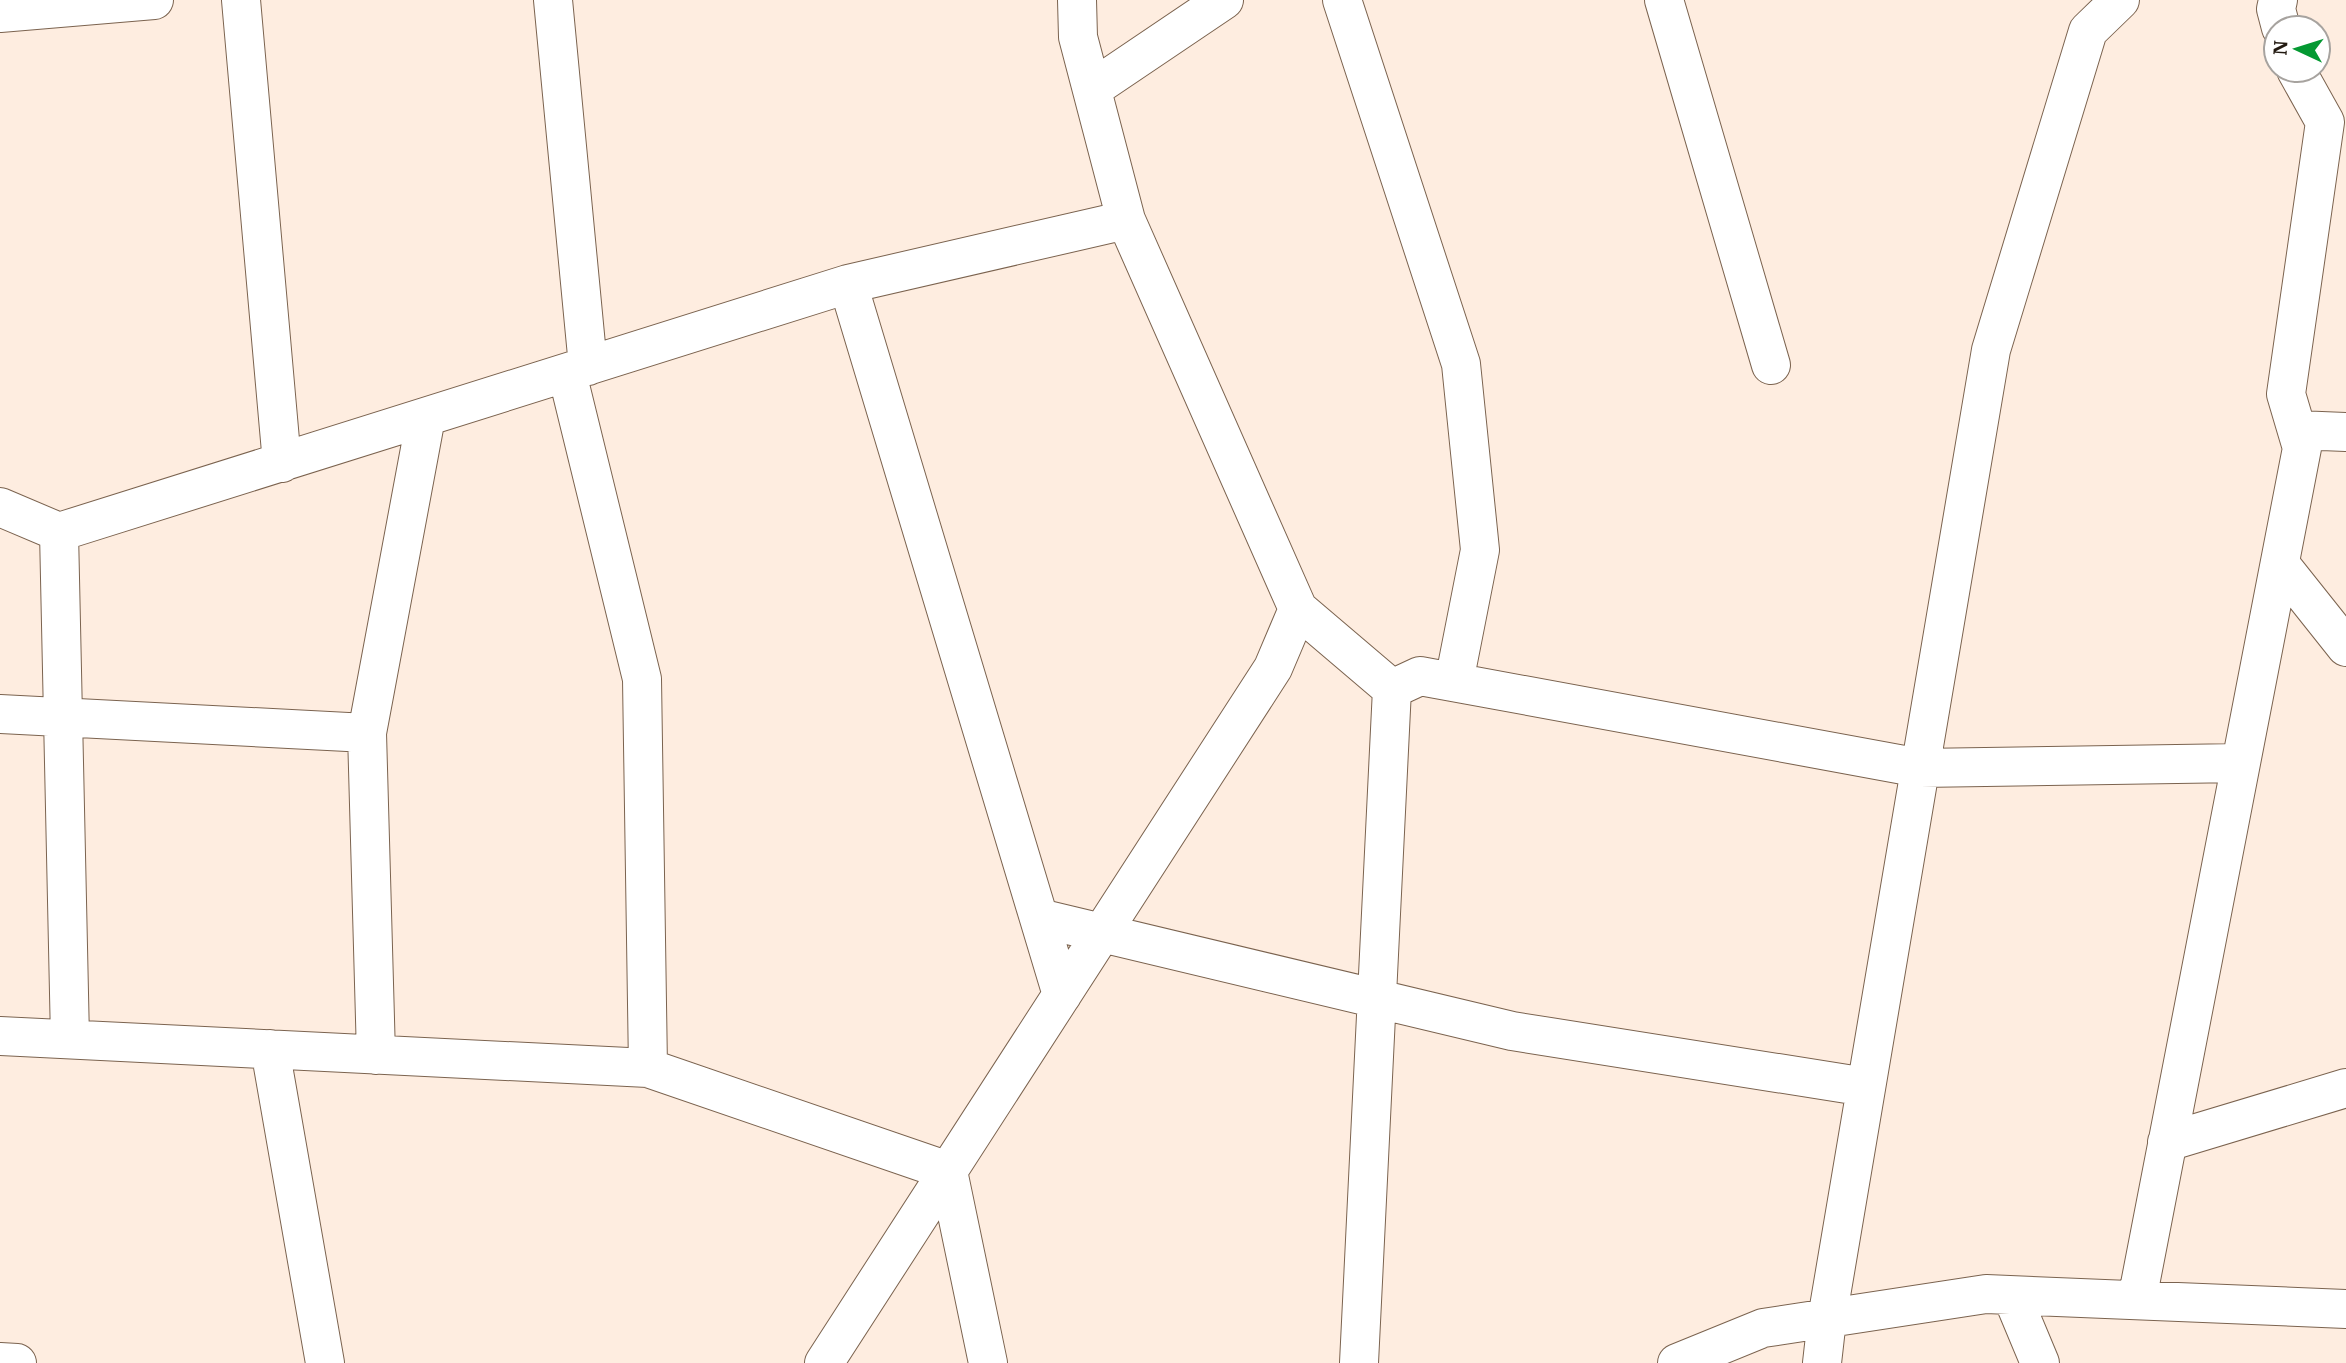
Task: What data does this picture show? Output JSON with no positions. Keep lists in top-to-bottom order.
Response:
{
  "north": "left"
}
